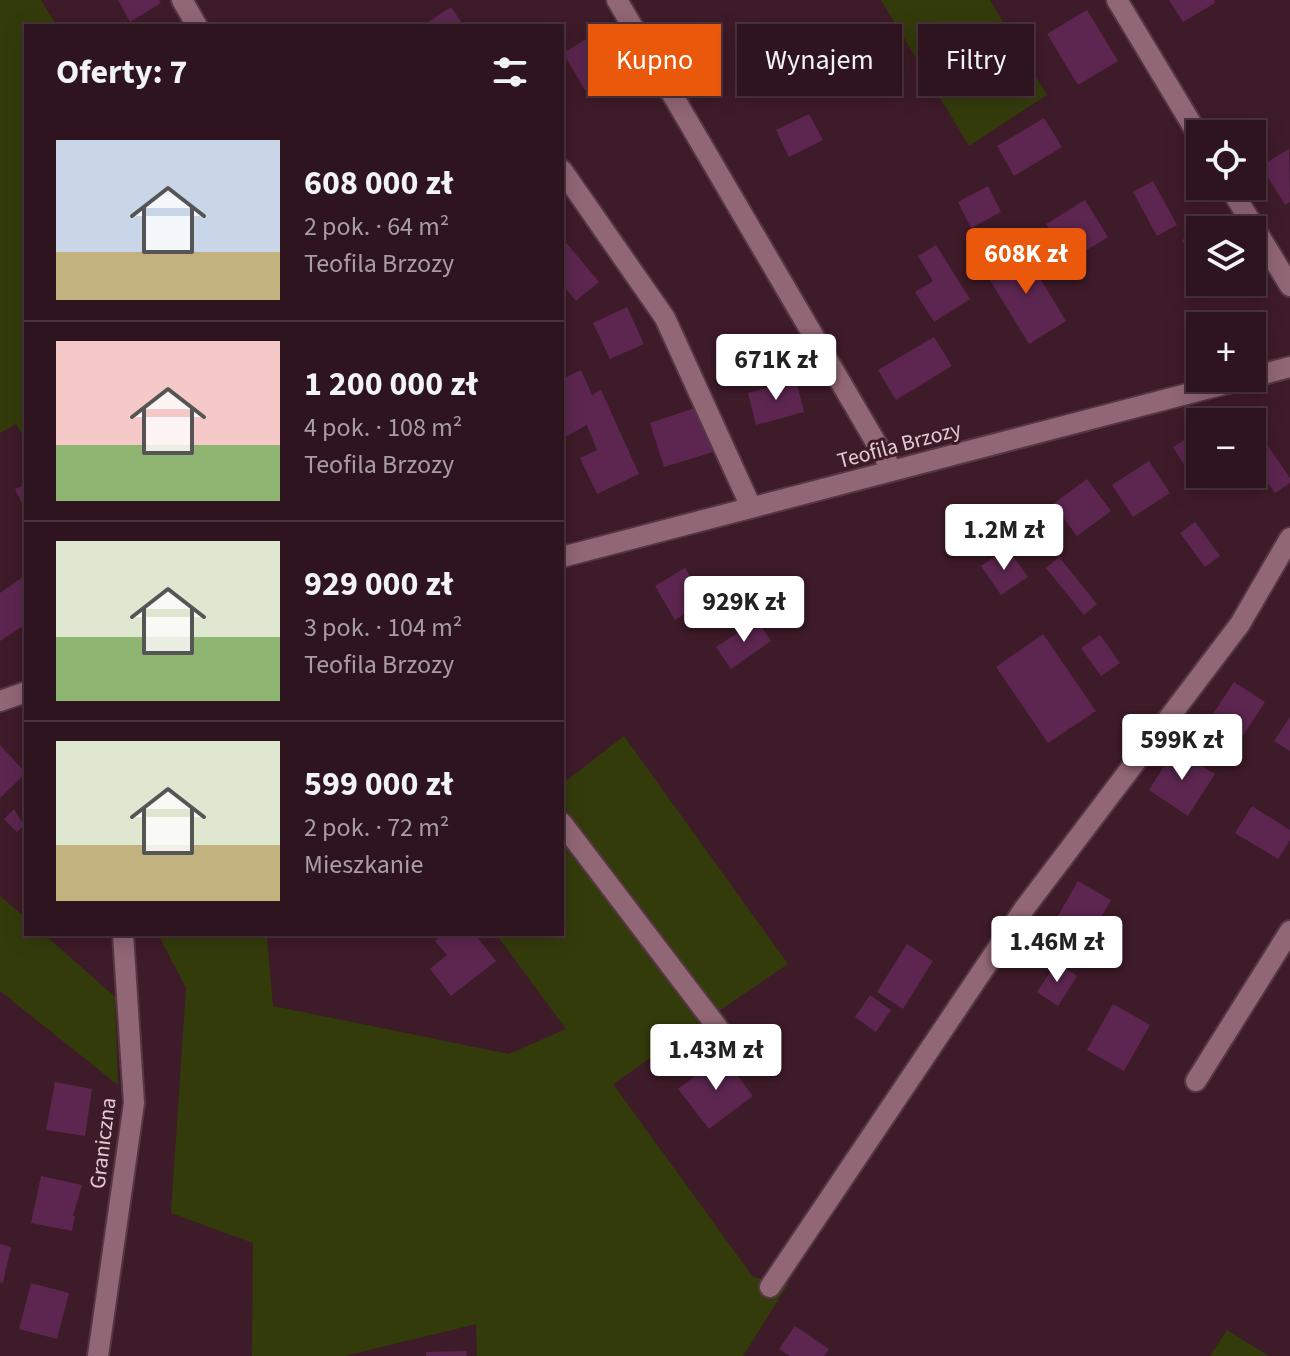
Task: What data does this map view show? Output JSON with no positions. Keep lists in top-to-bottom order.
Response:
{
  "streets": {
    "street": ["Teofila Brzozy", "Graniczna"]
  },
  "page": {
    "chip": ["Kupno", "Wynajem", "Filtry"],
    "heading": "Oferty: 7",
    "map_buttons": ["+", "−"],
    "list": [
      {
        "name": "608 000 zł",
        "note": "2 pok. · 64 m² · Teofila Brzozy"
      },
      {
        "name": "1 200 000 zł",
        "note": "4 pok. · 108 m² · Teofila Brzozy"
      },
      {
        "name": "929 000 zł",
        "note": "3 pok. · 104 m² · Teofila Brzozy"
      },
      {
        "name": "599 000 zł",
        "note": "2 pok. · 72 m² · Mieszkanie"
      }
    ],
    "price": [
      "608K zł",
      "671K zł",
      "1.2M zł",
      "929K zł",
      "599K zł",
      "1.46M zł",
      "1.43M zł"
    ]
  }
}
